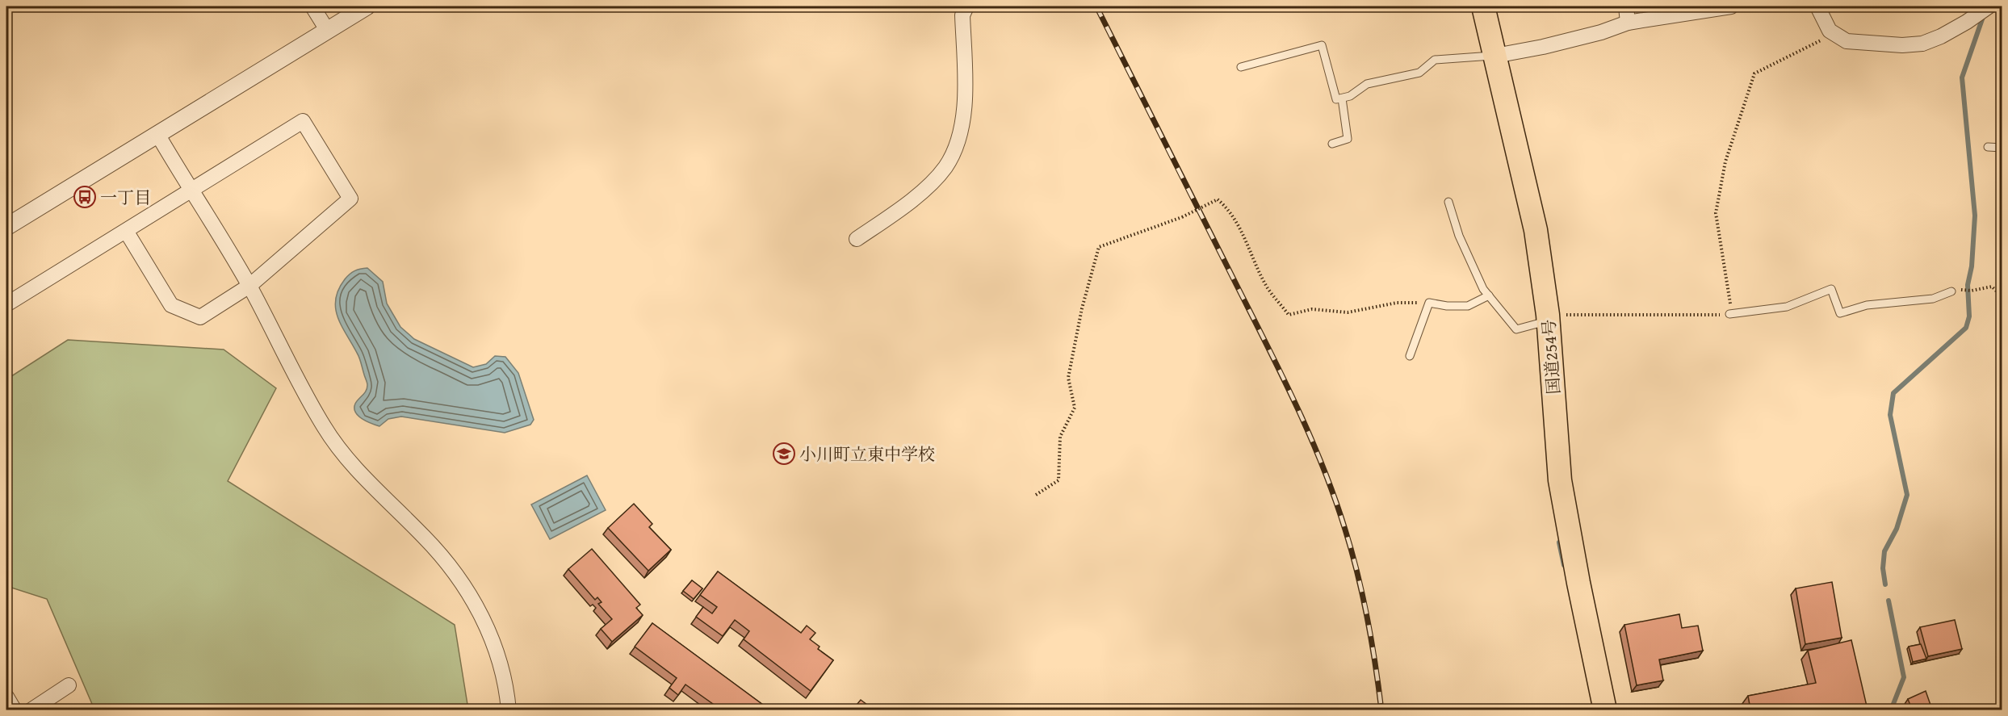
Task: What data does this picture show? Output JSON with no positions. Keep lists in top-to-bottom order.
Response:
{
  "streets": {
    "highway": ["国道254号"]
  },
  "places": {
    "bus stop": ["一丁目"],
    "school or university": ["小川町立東中学校"]
  }
}
